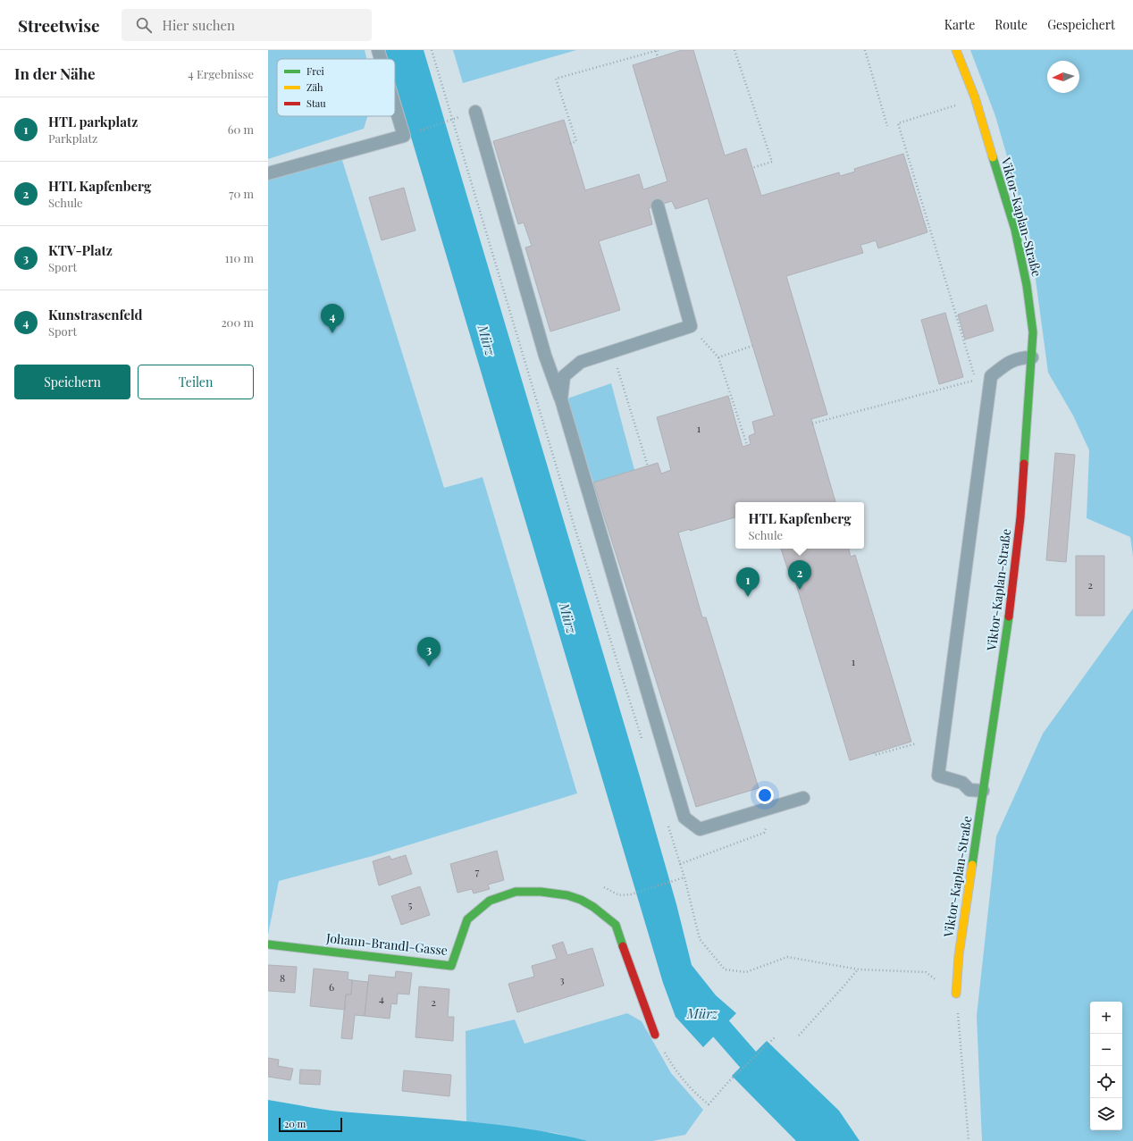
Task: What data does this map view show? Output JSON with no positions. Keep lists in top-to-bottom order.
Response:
{
  "streets": {
    "street": ["Viktor-Kaplan-Straße", "Johann-Brandl-Gasse"]
  },
  "water": ["Mürz"],
  "house_numbers": [
    "1",
    "2",
    "1",
    "7",
    "5",
    "8",
    "3",
    "6",
    "4",
    "2"
  ],
  "legend": ["Frei", "Zäh", "Stau"],
  "scale_bar": "20 m",
  "north": "left",
  "page": {
    "header": "Streetwise",
    "search": "Hier suchen",
    "nav": ["Karte", "Route", "Gespeichert"],
    "heading": ["In der Nähe", "4 Ergebnisse"],
    "list": [
      {
        "mark": "1",
        "name": "HTL parkplatz",
        "note": "Parkplatz",
        "value": "60 m"
      },
      {
        "mark": "2",
        "name": "HTL Kapfenberg",
        "note": "Schule",
        "value": "70 m"
      },
      {
        "mark": "3",
        "name": "KTV-Platz",
        "note": "Sport",
        "value": "110 m"
      },
      {
        "mark": "4",
        "name": "Kunstrasenfeld",
        "note": "Sport",
        "value": "200 m"
      }
    ],
    "pins": [
      "4",
      "2",
      "1",
      "3"
    ],
    "buttons": ["Speichern", "Teilen"],
    "popup": ["HTL Kapfenberg", "Schule"],
    "map_buttons": ["+", "−"],
    "scale": "20 m"
  }
}
